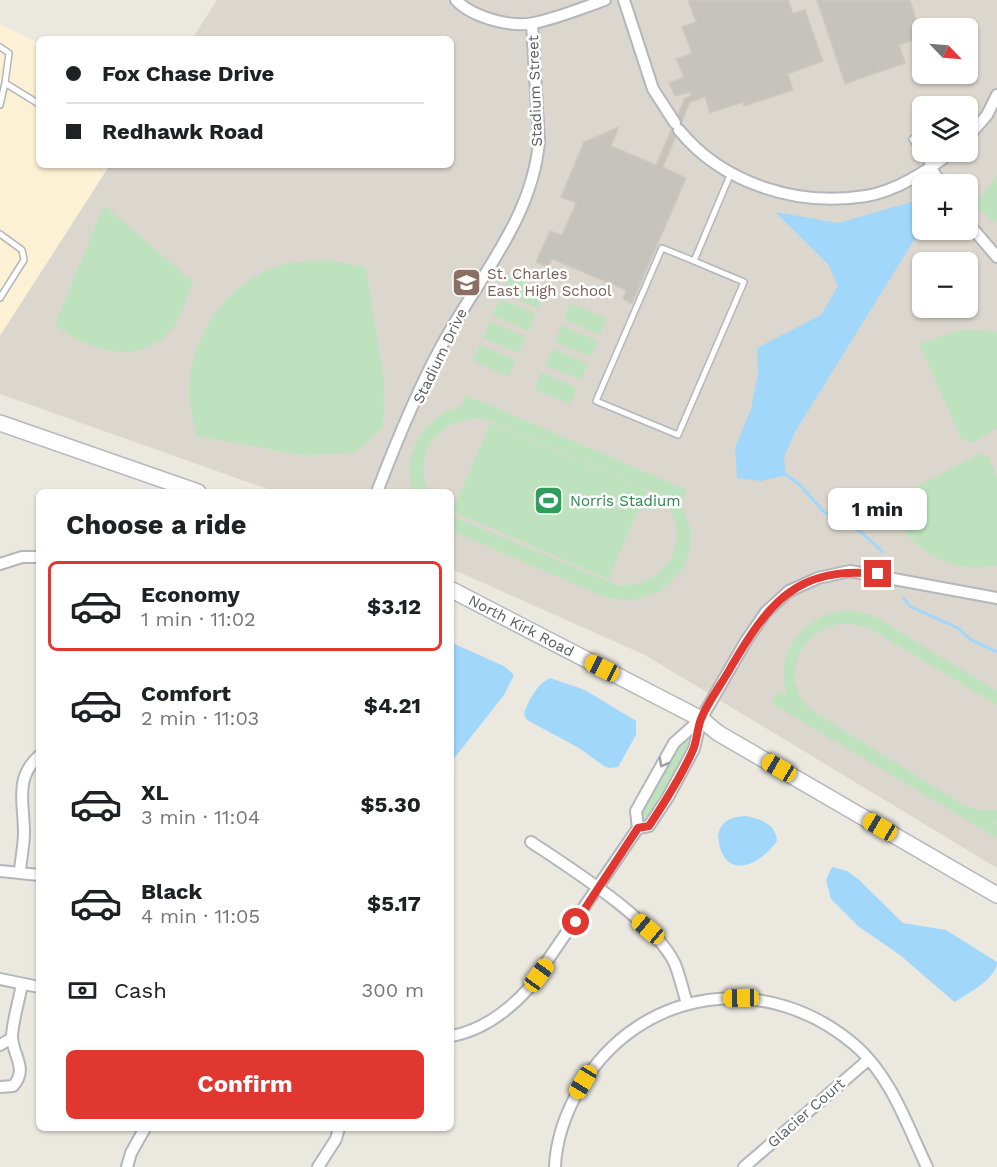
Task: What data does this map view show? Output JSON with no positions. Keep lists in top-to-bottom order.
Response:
{
  "streets": {
    "main road": ["North Kirk Road"],
    "street": ["Stadium Street", "Stadium Drive", "Glacier Court"]
  },
  "crossings": [
    ["Stadium Street", "Stadium Drive"]
  ],
  "places": {
    "school or university": ["St. Charles East High School"],
    "sports": ["Norris Stadium"]
  },
  "north": "bottom right",
  "page": {
    "map_buttons": ["+", "−"],
    "banner": ["Fox Chase Drive", "Redhawk Road"],
    "bubble": "1 min",
    "heading": "Choose a ride",
    "list": [
      {
        "name": "Economy",
        "note": "1 min · 11:02",
        "value": "$3.12"
      },
      {
        "name": "Comfort",
        "note": "2 min · 11:03",
        "value": "$4.21"
      },
      {
        "name": "XL",
        "note": "3 min · 11:04",
        "value": "$5.30"
      },
      {
        "name": "Black",
        "note": "4 min · 11:05",
        "value": "$5.17"
      }
    ],
    "pay": ["Cash", "300 m"],
    "buttons": "Confirm"
  }
}
